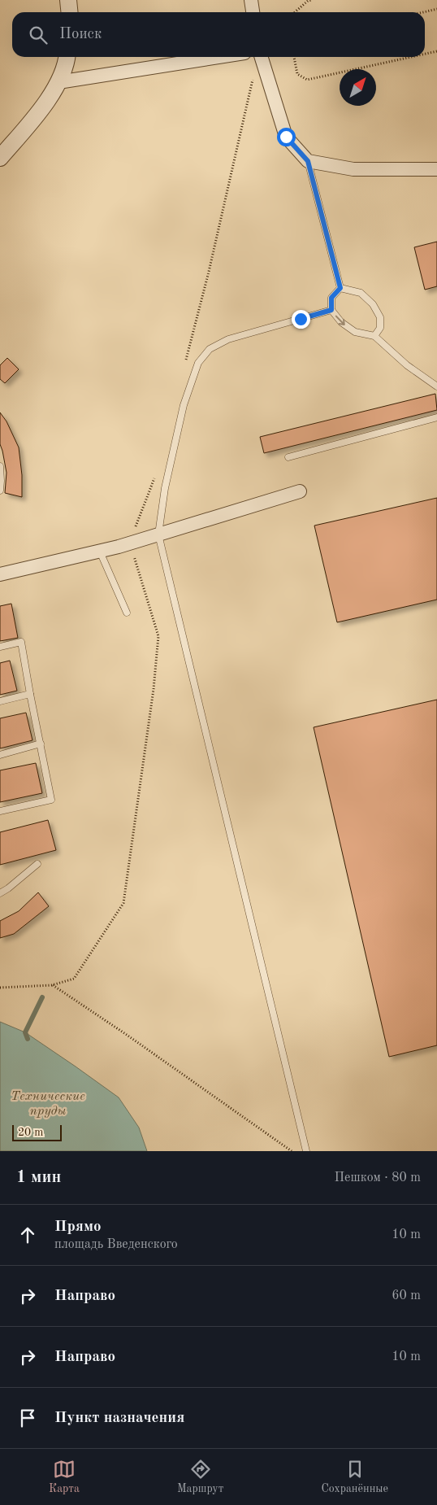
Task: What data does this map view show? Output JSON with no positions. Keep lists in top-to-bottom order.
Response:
{
  "water": ["Технические пруды"],
  "scale_bar": "20 m",
  "north": "top right",
  "page": {
    "search": "Поиск",
    "scale": "20 m",
    "heading": ["1 мин", "Пешком · 80 m"],
    "list": [
      ["Прямо", "площадь Введенского", "10 m"],
      ["Направо", "60 m"],
      ["Направо", "10 m"],
      "Пункт назначения"
    ],
    "nav": ["Карта", "Маршрут", "Сохранённые"]
  }
}
